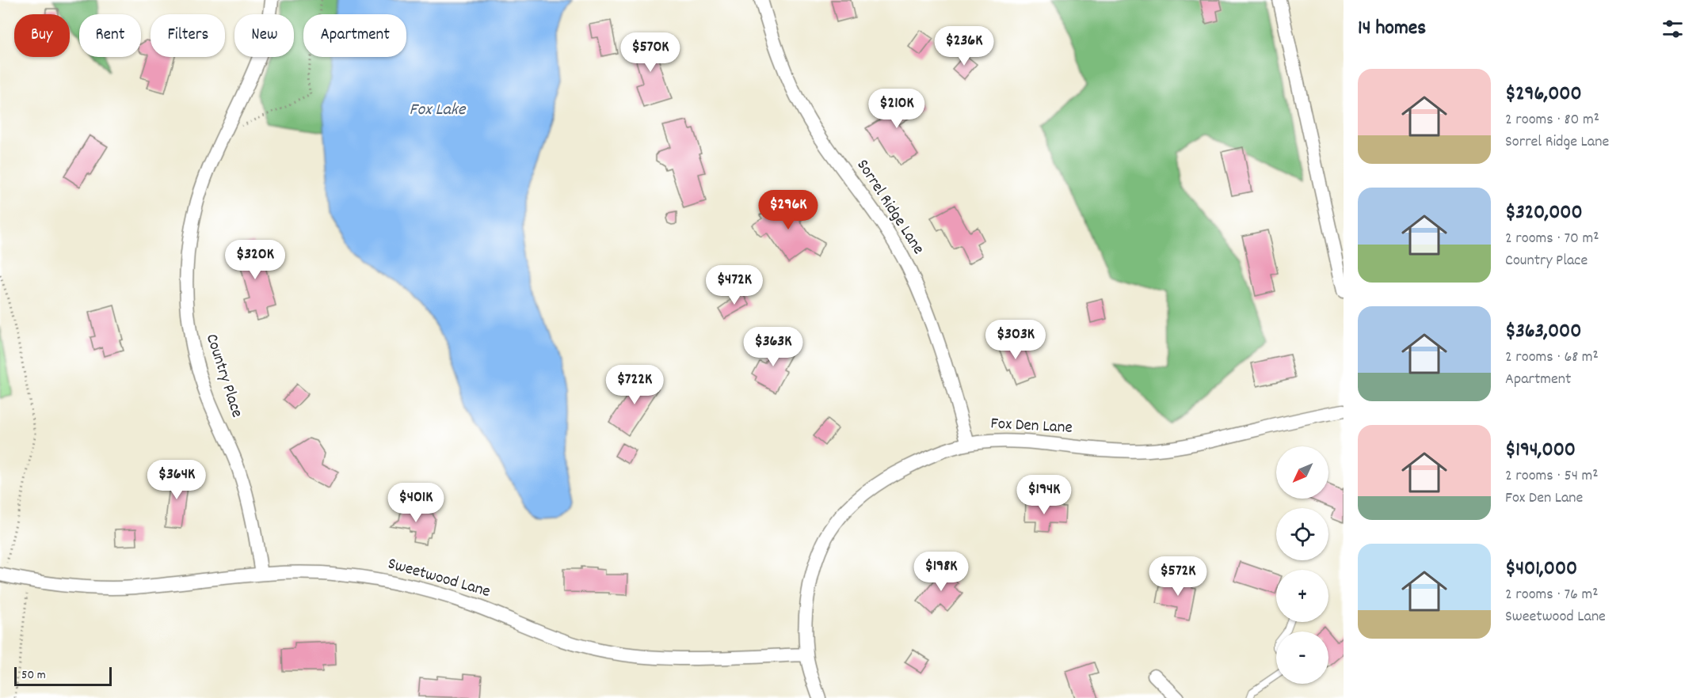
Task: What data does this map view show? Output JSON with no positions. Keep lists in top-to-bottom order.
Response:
{
  "streets": {
    "street": [
      "Sorrel Ridge Lane",
      "Country Place",
      "Fox Den Lane",
      "Sweetwood Lane"
    ]
  },
  "crossings": [
    ["Sorrel Ridge Lane", "Fox Den Lane"],
    ["Country Place", "Sweetwood Lane"],
    ["Fox Den Lane", "Sweetwood Lane"]
  ],
  "water": ["Fox Lake"],
  "scale_bar": "50 m",
  "north": "bottom left",
  "page": {
    "heading": "14 homes",
    "chip": [
      "Buy",
      "Rent",
      "Filters",
      "New",
      "Apartment"
    ],
    "price": [
      "$236K",
      "$570K",
      "$210K",
      "$296K",
      "$320K",
      "$472K",
      "$303K",
      "$363K",
      "$722K",
      "$364K",
      "$194K",
      "$401K",
      "$198K",
      "$572K"
    ],
    "list": [
      {
        "name": "$296,000",
        "note": "2 rooms · 80 m² · Sorrel Ridge Lane"
      },
      {
        "name": "$320,000",
        "note": "2 rooms · 70 m² · Country Place"
      },
      {
        "name": "$363,000",
        "note": "2 rooms · 68 m² · Apartment"
      },
      {
        "name": "$194,000",
        "note": "2 rooms · 54 m² · Fox Den Lane"
      },
      {
        "name": "$401,000",
        "note": "2 rooms · 76 m² · Sweetwood Lane"
      }
    ],
    "map_buttons": ["+", "−"],
    "scale": "50 m"
  }
}
